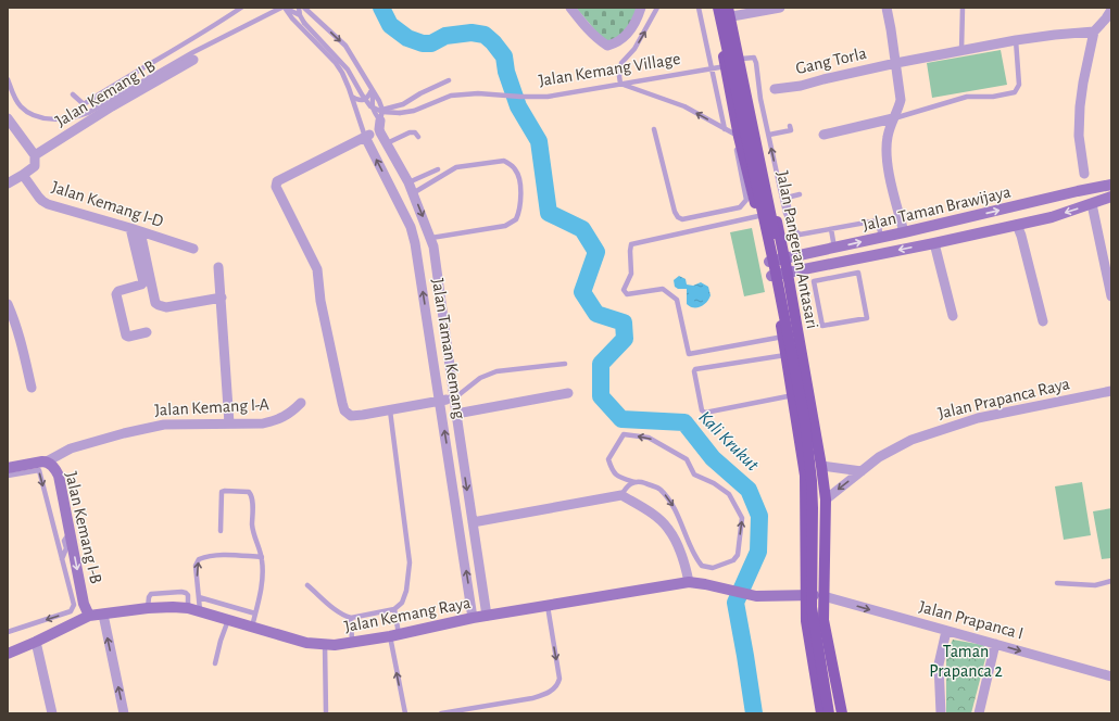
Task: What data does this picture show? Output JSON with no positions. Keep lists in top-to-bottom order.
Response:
{
  "streets": {
    "main road": ["Jalan Pangeran Antasari"],
    "street": [
      "Gang Torla",
      "Jalan Kemang I B",
      "Jalan Kemang I-D",
      "Jalan Taman Brawijaya",
      "Jalan Taman Kemang",
      "Jalan Prapanca Raya",
      "Jalan Kemang I-A",
      "Jalan Kemang I-B",
      "Jalan Kemang Raya",
      "Jalan Prapanca I"
    ],
    "lane": ["Jalan Kemang Village"]
  },
  "crossings": [
    ["Jalan Kemang Village", "Jalan Pangeran Antasari"],
    ["Jalan Taman Brawijaya", "Jalan Pangeran Antasari"],
    ["Jalan Pangeran Antasari", "Jalan Prapanca Raya"],
    ["Jalan Pangeran Antasari", "Jalan Kemang Raya"],
    ["Jalan Taman Kemang", "Jalan Kemang Raya"],
    ["Jalan Kemang I-A", "Jalan Kemang I-B"],
    ["Jalan Kemang I-B", "Jalan Kemang Raya"],
    ["Jalan Kemang Raya", "Jalan Prapanca I"]
  ],
  "one_way": ["Jalan Kemang I-B", "Jalan Prapanca I"],
  "water": ["Kali Krukut"],
  "parks": ["Taman Prapanca 2"]
}
